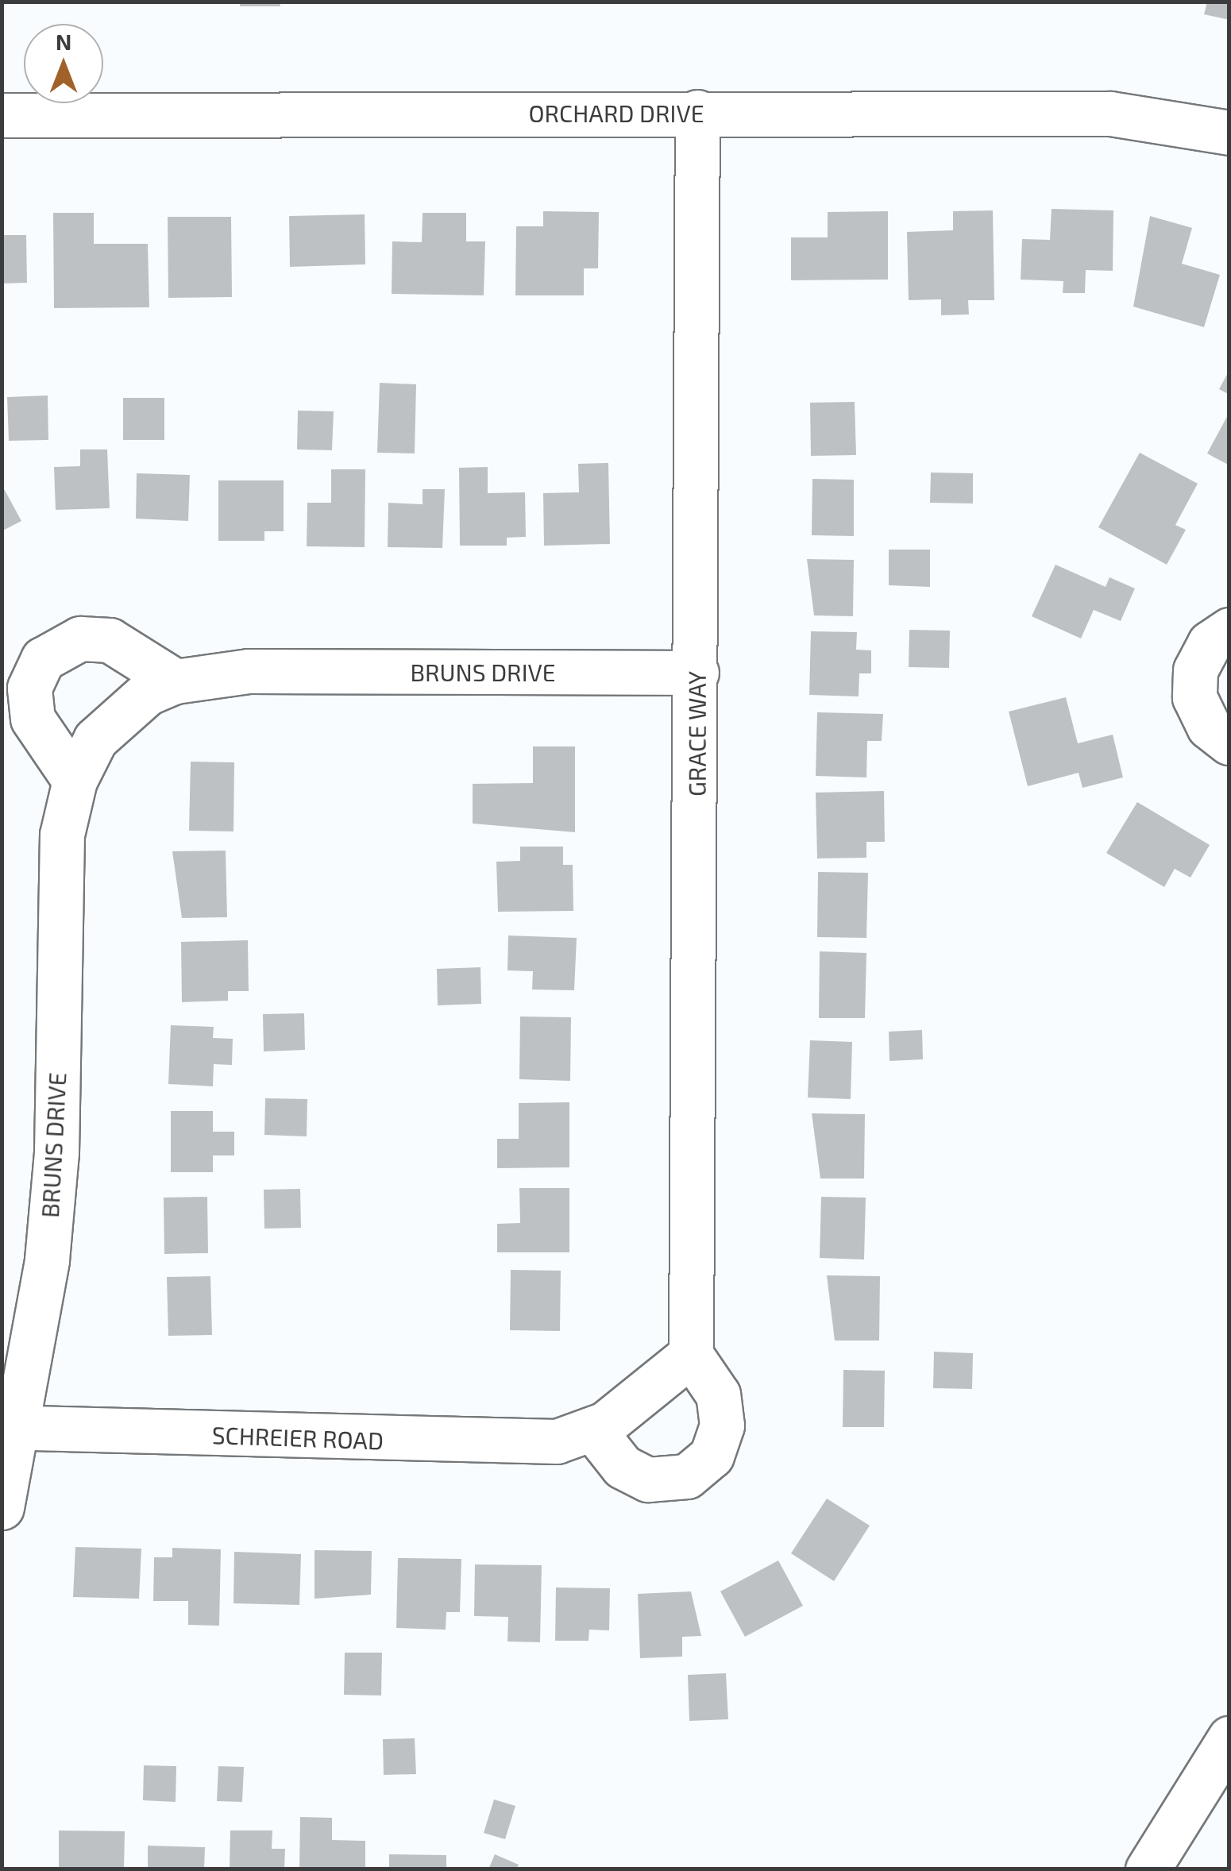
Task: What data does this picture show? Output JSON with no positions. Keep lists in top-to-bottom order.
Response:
{
  "streets": {
    "main road": [
      "ORCHARD DRIVE",
      "BRUNS DRIVE",
      "GRACE WAY",
      "SCHREIER ROAD"
    ]
  },
  "crossings": [
    ["ORCHARD DRIVE", "GRACE WAY"],
    ["BRUNS DRIVE", "GRACE WAY"],
    ["BRUNS DRIVE", "SCHREIER ROAD"],
    ["GRACE WAY", "SCHREIER ROAD"]
  ],
  "north": "top"
}
